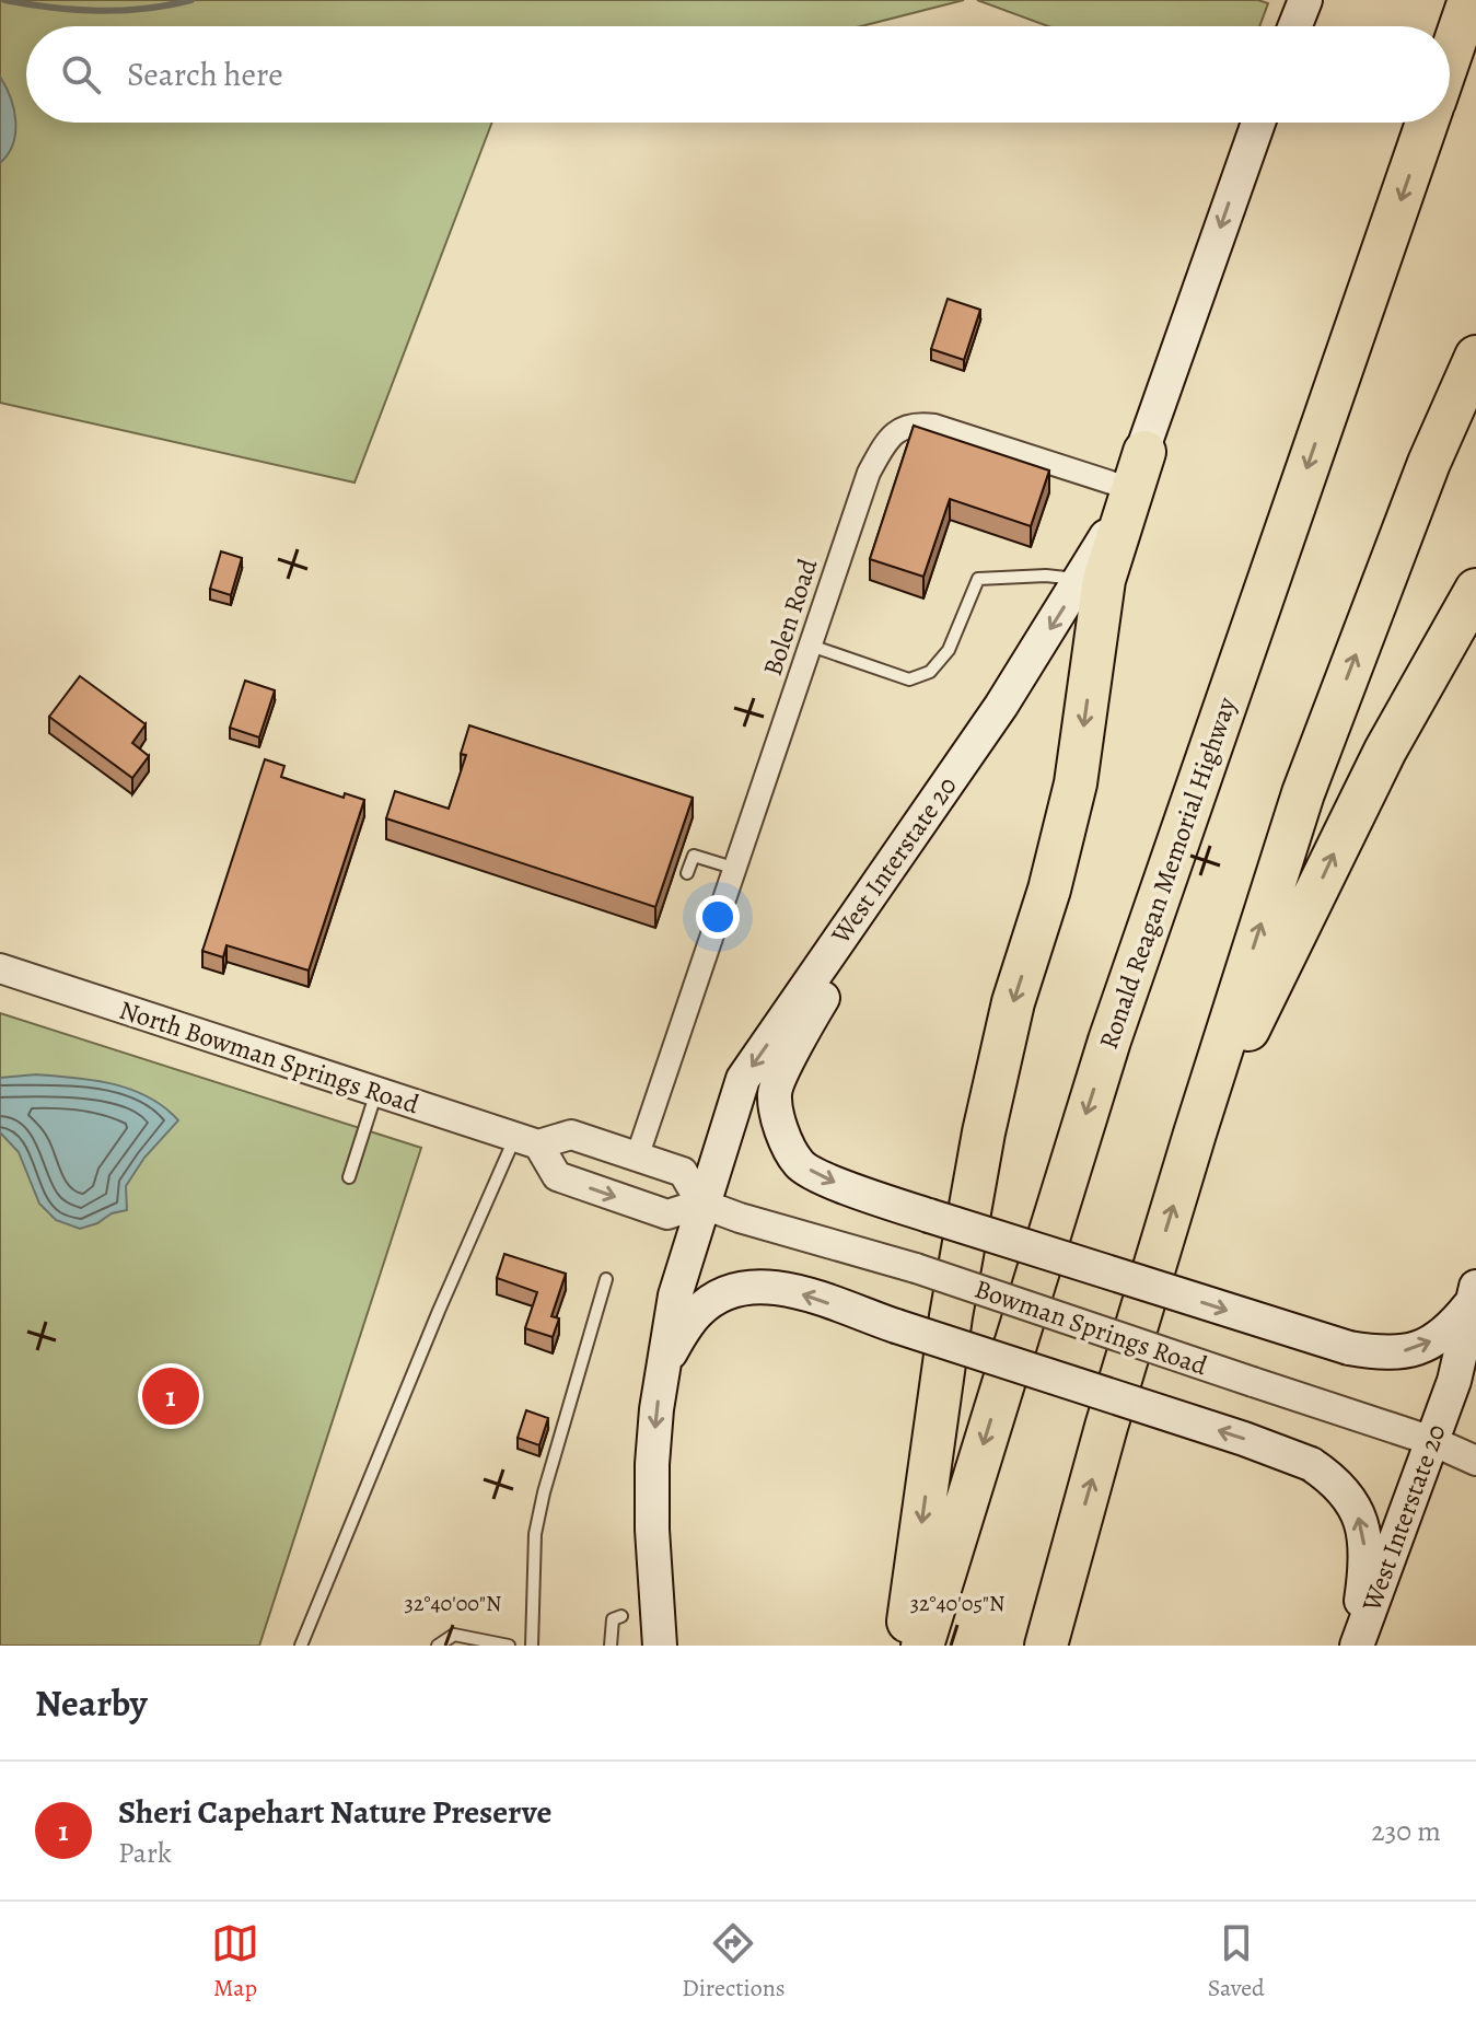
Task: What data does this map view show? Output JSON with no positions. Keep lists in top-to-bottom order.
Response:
{
  "streets": {
    "highway": ["Ronald Reagan Memorial Highway"],
    "main road": ["West Interstate 20"],
    "street": ["Bolen Road", "North Bowman Springs Road", "Bowman Springs Road"]
  },
  "crossings": [
    ["Bolen Road", "West Interstate 20"],
    ["Bolen Road", "North Bowman Springs Road"],
    ["West Interstate 20", "North Bowman Springs Road"],
    ["West Interstate 20", "Bowman Springs Road"],
    ["North Bowman Springs Road", "Bowman Springs Road"]
  ],
  "one_way": ["West Interstate 20"],
  "page": {
    "search": "Search here",
    "pins": "1",
    "heading": "Nearby",
    "list": [
      {
        "mark": "1",
        "name": "Sheri Capehart Nature Preserve",
        "note": "Park",
        "value": "230 m"
      }
    ],
    "nav": ["Map", "Directions", "Saved"]
  },
  "coordinates": ["32°40'00\"N", "32°40'05\"N"]
}
